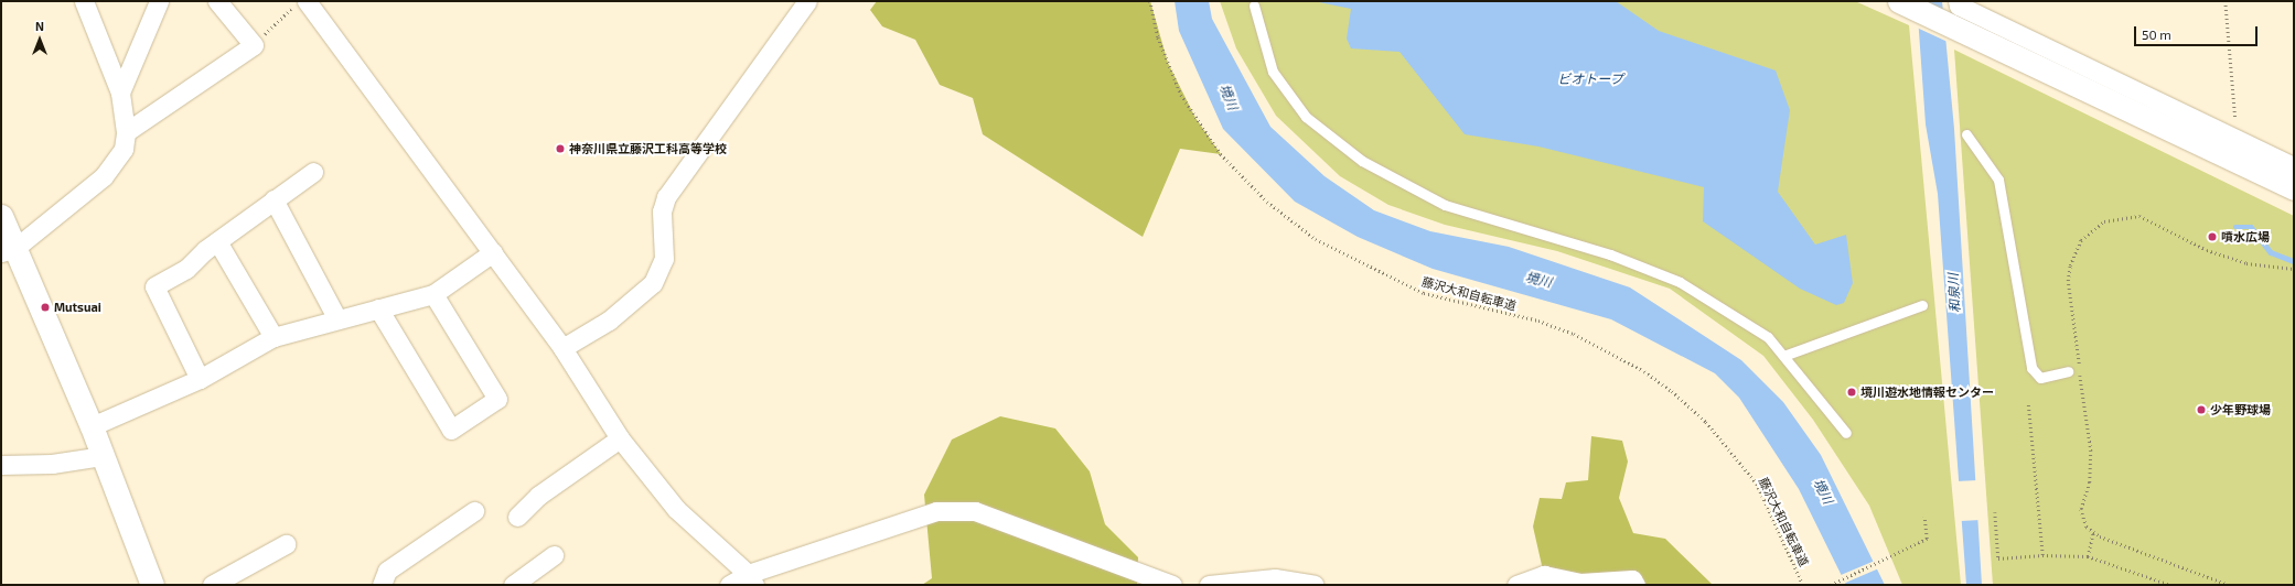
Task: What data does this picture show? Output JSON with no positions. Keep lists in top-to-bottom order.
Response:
{
  "streets": {
    "path": ["藤沢大和自転車道"]
  },
  "water": ["ビオトープ", "境川", "和泉川"],
  "places": [
    "神奈川県立藤沢工科高等学校",
    "噴水広場",
    "Mutsuai",
    "境川遊水地情報センター",
    "少年野球場"
  ],
  "scale_bar": "50 m",
  "north": "top"
}
